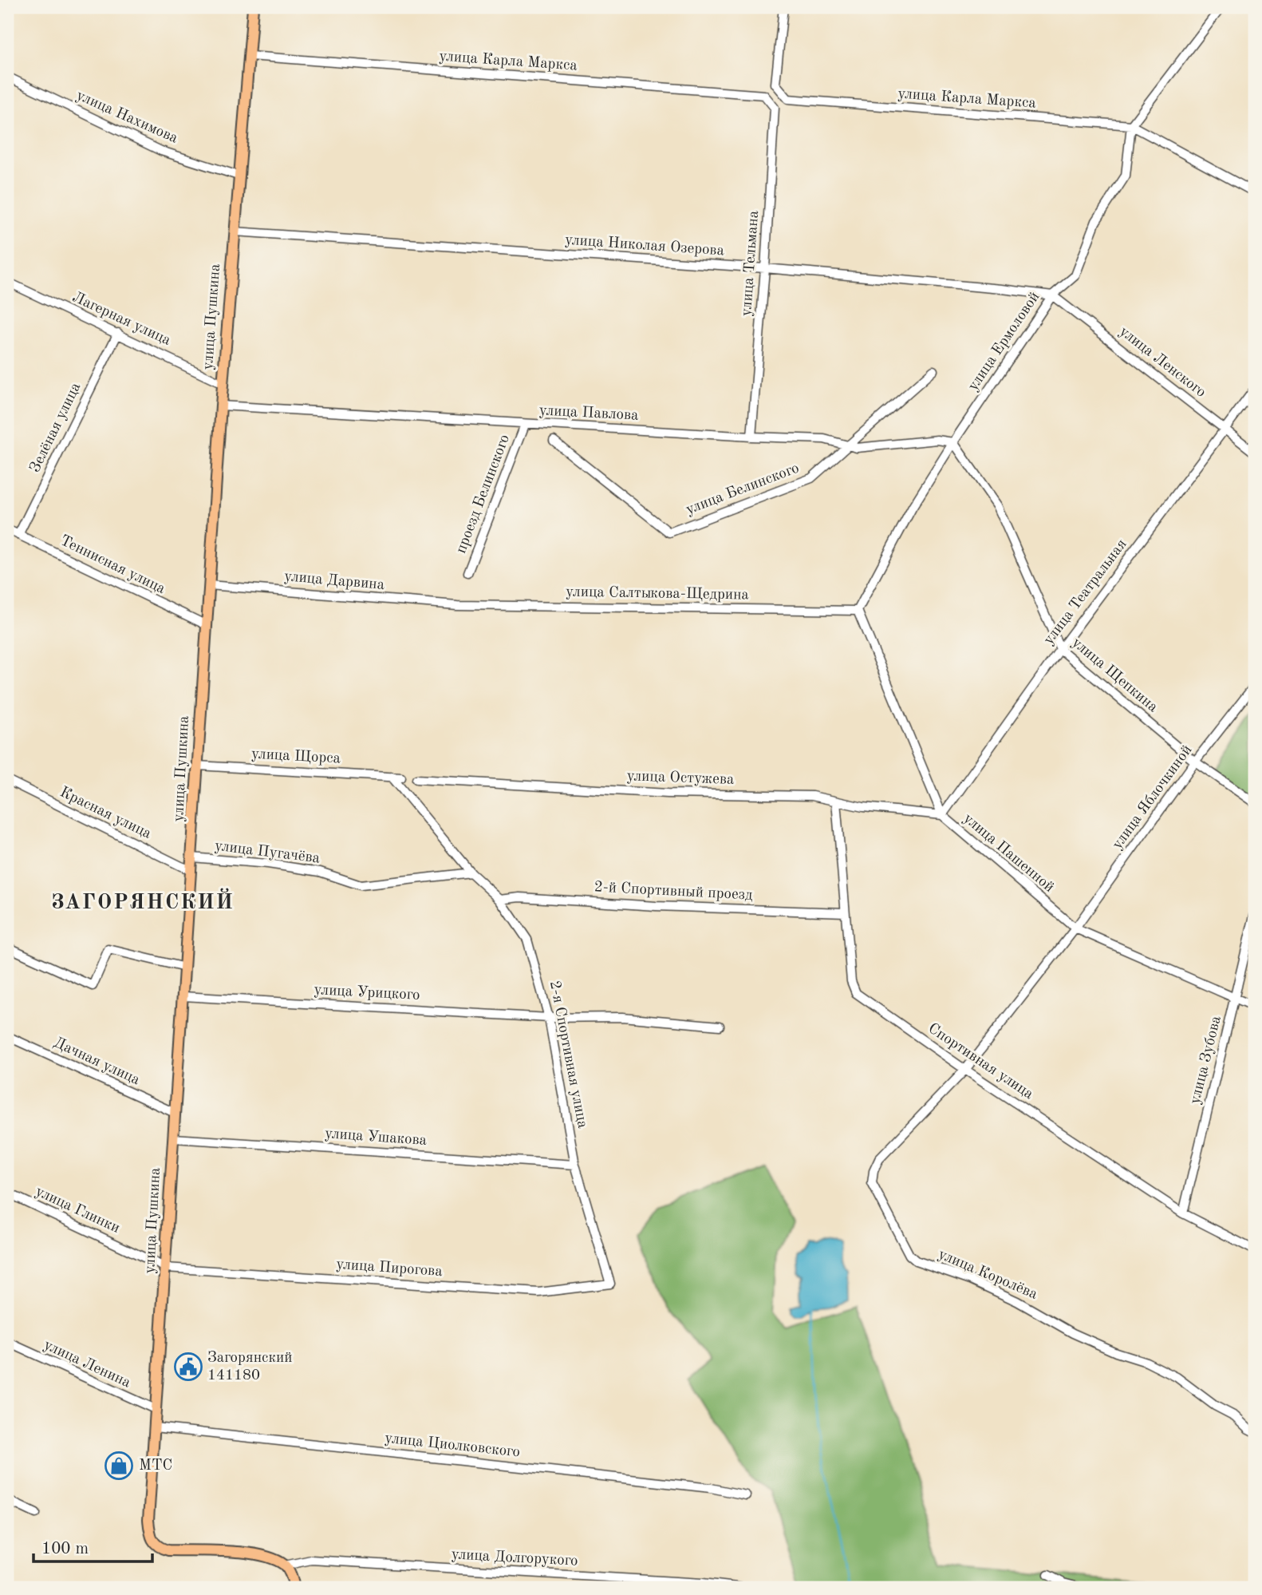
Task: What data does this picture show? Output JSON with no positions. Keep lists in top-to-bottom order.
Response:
{
  "streets": {
    "main road": ["улица Пушкина"],
    "street": [
      "улица Карла Маркса",
      "улица Нахимова",
      "улица Николая Озерова",
      "улица Тельмана",
      "Лагерная улица",
      "улица Ермоловой",
      "улица Ленского",
      "улица Павлова",
      "Зелёная улица",
      "улица Белинского",
      "проезд Белинского",
      "Теннисная улица",
      "улица Дарвина",
      "улица Театральная",
      "улица Салтыкова-Щедрина",
      "улица Щепкина",
      "улица Щорса",
      "улица Остужева",
      "улица Яблочкиной",
      "Красная улица",
      "улица Пугачёва",
      "улица Пашенной",
      "2-й Спортивный проезд",
      "улица Урицкого",
      "2-я Спортивная улица",
      "улица Зубова",
      "Дачная улица",
      "Спортивная улица",
      "улица Ушакова",
      "улица Глинки",
      "улица Пирогова",
      "улица Королёва",
      "улица Ленина",
      "улица Циолковского",
      "улица Долгорукого"
    ]
  },
  "crossings": [
    ["улица Карла Маркса", "улица Тельмана"],
    ["улица Карла Маркса", "улица Пушкина"],
    ["улица Карла Маркса", "улица Ермоловой"],
    ["улица Нахимова", "улица Пушкина"],
    ["улица Николая Озерова", "улица Тельмана"],
    ["улица Николая Озерова", "улица Пушкина"],
    ["улица Николая Озерова", "улица Ермоловой"],
    ["улица Николая Озерова", "улица Ленского"],
    ["улица Тельмана", "улица Павлова"],
    ["улица Пушкина", "Лагерная улица"],
    ["улица Пушкина", "улица Павлова"],
    ["улица Пушкина", "Теннисная улица"],
    ["улица Пушкина", "улица Дарвина"],
    ["улица Пушкина", "улица Щорса"],
    ["улица Пушкина", "Красная улица"],
    ["улица Пушкина", "улица Пугачёва"],
    ["улица Пушкина", "улица Урицкого"],
    ["улица Пушкина", "Дачная улица"],
    ["улица Пушкина", "улица Ушакова"],
    ["улица Пушкина", "улица Глинки"],
    ["улица Пушкина", "улица Пирогова"],
    ["улица Пушкина", "улица Ленина"],
    ["улица Пушкина", "улица Циолковского"],
    ["улица Пушкина", "улица Долгорукого"],
    ["Лагерная улица", "Зелёная улица"],
    ["улица Ермоловой", "улица Ленского"],
    ["улица Ермоловой", "улица Павлова"],
    ["улица Ермоловой", "улица Салтыкова-Щедрина"],
    ["улица Ермоловой", "улица Щепкина"],
    ["улица Ермоловой", "улица Пашенной"],
    ["улица Ленского", "улица Театральная"],
    ["улица Павлова", "улица Белинского"],
    ["улица Павлова", "проезд Белинского"],
    ["улица Павлова", "улица Щепкина"],
    ["Зелёная улица", "Теннисная улица"],
    ["улица Дарвина", "улица Салтыкова-Щедрина"],
    ["улица Театральная", "улица Щепкина"],
    ["улица Театральная", "улица Остужева"],
    ["улица Театральная", "улица Пашенной"],
    ["улица Салтыкова-Щедрина", "улица Пашенной"],
    ["улица Щепкина", "улица Яблочкиной"],
    ["улица Щорса", "2-я Спортивная улица"],
    ["улица Остужева", "улица Пашенной"],
    ["улица Остужева", "Спортивная улица"],
    ["улица Яблочкиной", "улица Пашенной"],
    ["улица Яблочкиной", "Спортивная улица"],
    ["улица Яблочкиной", "улица Королёва"],
    ["улица Пугачёва", "2-я Спортивная улица"],
    ["улица Пашенной", "улица Зубова"],
    ["2-й Спортивный проезд", "2-я Спортивная улица"],
    ["2-й Спортивный проезд", "Спортивная улица"],
    ["улица Урицкого", "2-я Спортивная улица"],
    ["2-я Спортивная улица", "улица Ушакова"],
    ["2-я Спортивная улица", "улица Пирогова"],
    ["улица Зубова", "Спортивная улица"],
    ["Спортивная улица", "улица Королёва"],
    ["улица Глинки", "улица Пирогова"]
  ],
  "districts": ["ЗАГОРЯНСКИЙ"],
  "places": {
    "public building": ["Загорянский 141180"],
    "shop": ["МТС"]
  },
  "scale_bar": "100 m"
}
